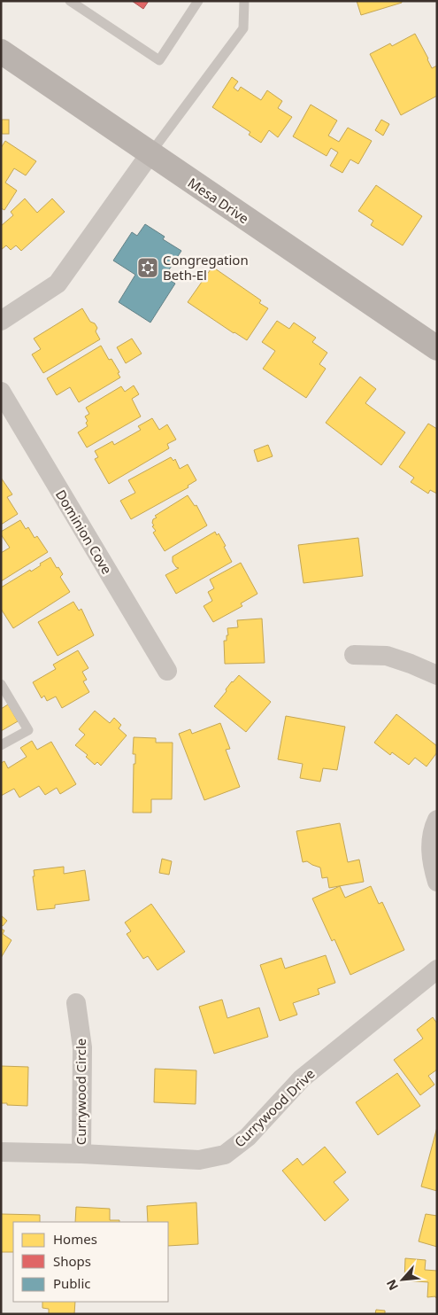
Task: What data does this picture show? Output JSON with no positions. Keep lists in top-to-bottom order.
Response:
{
  "streets": {
    "street": [
      "Mesa Drive",
      "Dominion Cove",
      "Currywood Circle",
      "Currywood Drive"
    ]
  },
  "crossings": [
    ["Currywood Circle", "Currywood Drive"]
  ],
  "places": {
    "synagogue": ["Congregation Beth-El"]
  },
  "legend": ["Homes", "Shops", "Public"],
  "north": "bottom left"
}
